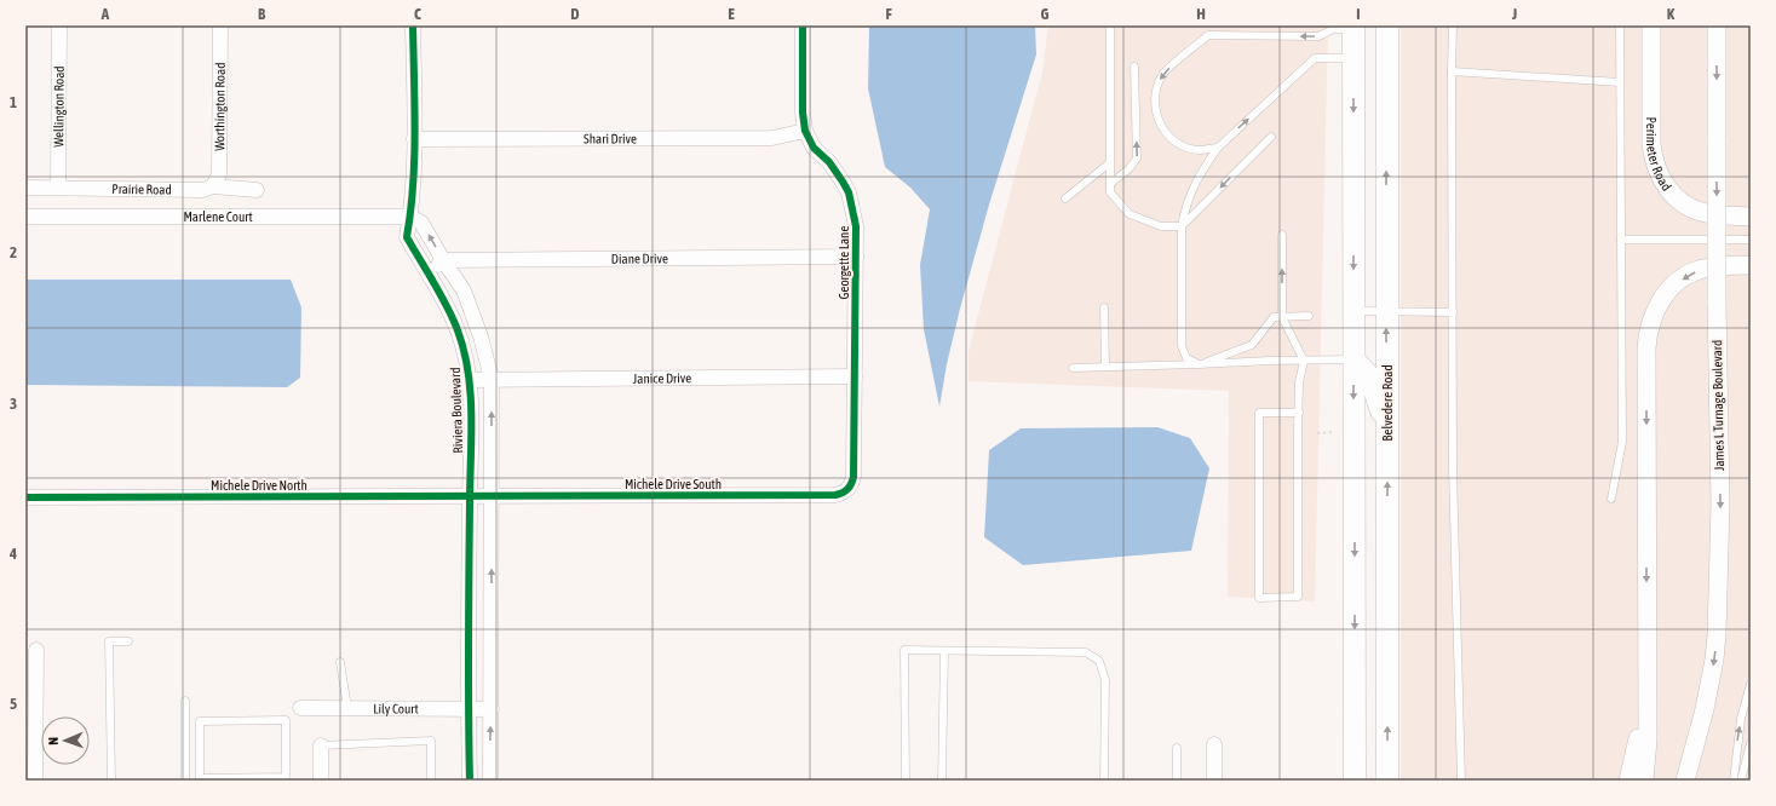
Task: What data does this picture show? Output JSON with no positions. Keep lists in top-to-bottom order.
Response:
{
  "streets": {
    "main road": ["Belvedere Road"],
    "street": [
      "Wellington Road",
      "Worthington Road",
      "Shari Drive",
      "Perimeter Road",
      "Prairie Road",
      "Marlene Court",
      "Diane Drive",
      "Georgette Lane",
      "Janice Drive",
      "James L Turnage Boulevard",
      "Riviera Boulevard",
      "Michele Drive South",
      "Michele Drive North",
      "Lily Court"
    ]
  },
  "crossings": [
    ["Wellington Road", "Prairie Road"],
    ["Worthington Road", "Prairie Road"],
    ["Shari Drive", "Georgette Lane"],
    ["Shari Drive", "Riviera Boulevard"],
    ["Marlene Court", "Riviera Boulevard"],
    ["Diane Drive", "Georgette Lane"],
    ["Georgette Lane", "Janice Drive"],
    ["Georgette Lane", "Michele Drive South"],
    ["Janice Drive", "Riviera Boulevard"],
    ["Riviera Boulevard", "Michele Drive North"],
    ["Riviera Boulevard", "Lily Court"],
    ["Michele Drive South", "Michele Drive North"]
  ],
  "one_way": ["James L Turnage Boulevard"],
  "north": "left",
  "grid": {
    "columns": [
      "A",
      "B",
      "C",
      "D",
      "E",
      "F",
      "G",
      "H",
      "I",
      "J",
      "K"
    ],
    "rows": [
      "1",
      "2",
      "3",
      "4",
      "5"
    ]
  }
}
